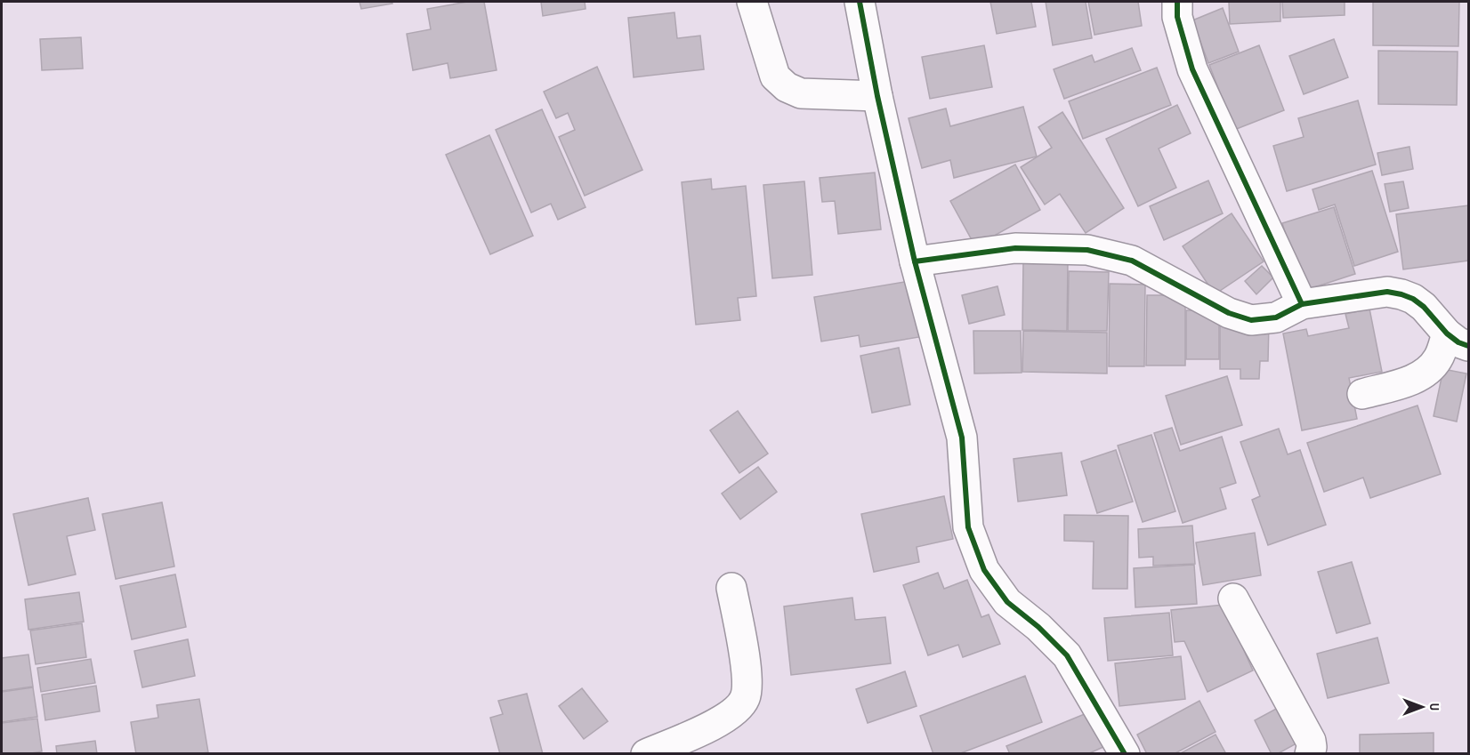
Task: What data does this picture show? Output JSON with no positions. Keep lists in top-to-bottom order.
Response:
{
  "north": "right"
}
